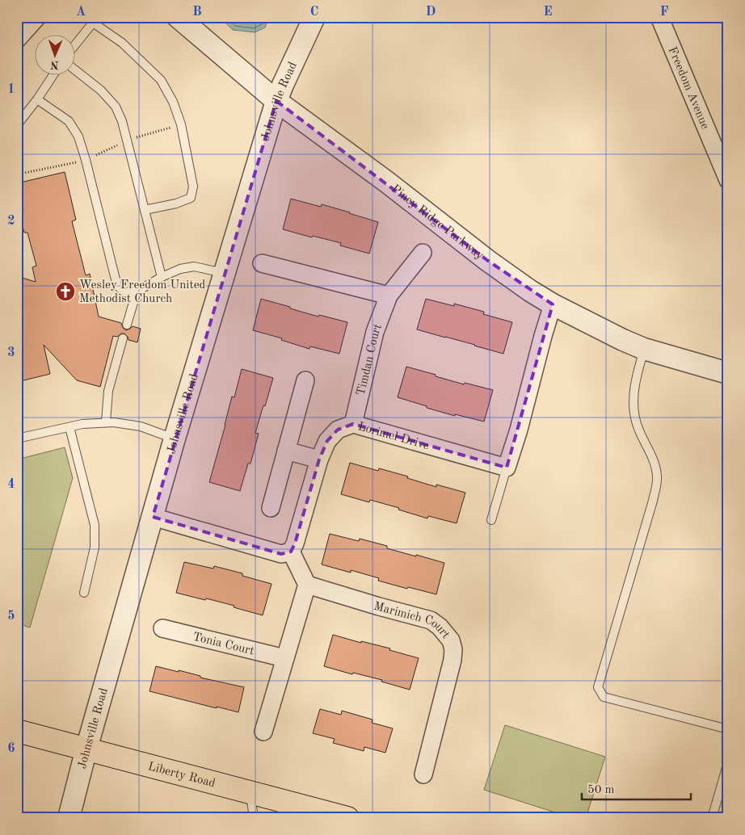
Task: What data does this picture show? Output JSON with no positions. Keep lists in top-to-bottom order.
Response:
{
  "streets": {
    "main road": ["Liberty Road"],
    "street": [
      "Freedom Avenue",
      "Johnsville Road",
      "Piney Ridge Parkway",
      "Timdan Court",
      "Lorimel Drive",
      "Marimich Court",
      "Tonia Court"
    ]
  },
  "crossings": [
    ["Johnsville Road", "Piney Ridge Parkway"],
    ["Johnsville Road", "Liberty Road"],
    ["Timdan Court", "Lorimel Drive"]
  ],
  "places": {
    "church": ["Wesley Freedom United Methodist Church"]
  },
  "scale_bar": "50 m",
  "north": "bottom",
  "grid": {
    "columns": [
      "A",
      "B",
      "C",
      "D",
      "E",
      "F"
    ],
    "rows": [
      "1",
      "2",
      "3",
      "4",
      "5",
      "6"
    ]
  }
}
